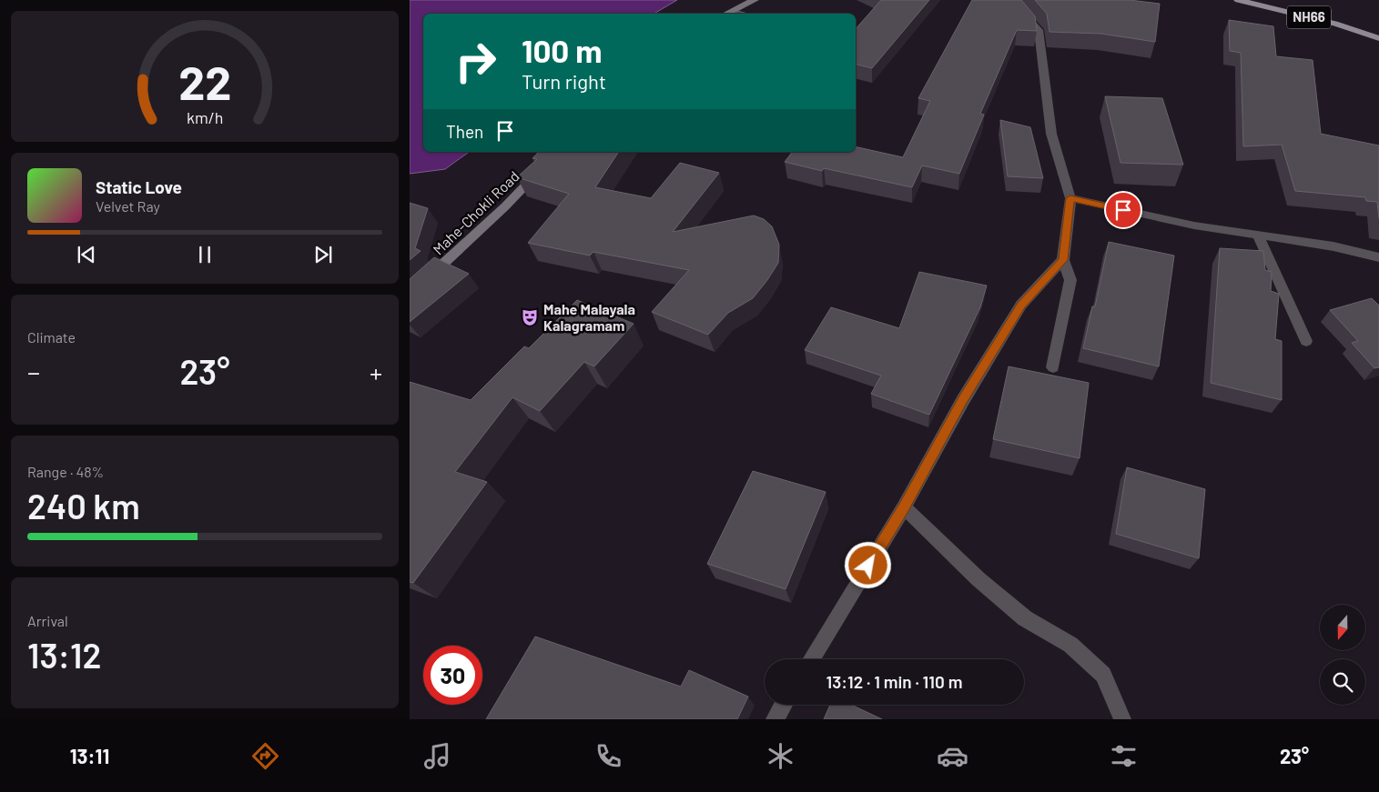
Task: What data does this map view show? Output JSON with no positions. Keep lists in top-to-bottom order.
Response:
{
  "streets": {
    "main road": ["NH66"],
    "street": ["Mahe-Chokli Road"]
  },
  "places": {
    "theatre": ["Mahe Malayala Kalagramam"]
  },
  "north": "bottom",
  "page": {
    "turn": ["100 m", "Turn right"],
    "then": "Then",
    "song": ["Static Love", "Velvet Ray"],
    "tile": [
      "Climate",
      ["Range · 48%", "240 km"],
      ["Arrival", "13:12"]
    ],
    "heat": ["−", "23°", "+"],
    "limit": "30",
    "trip": "13:12 · 1 min · 110 m",
    "tabs": ["13:11", "23°"],
    "gauge": ["22", "km/h"]
  }
}
